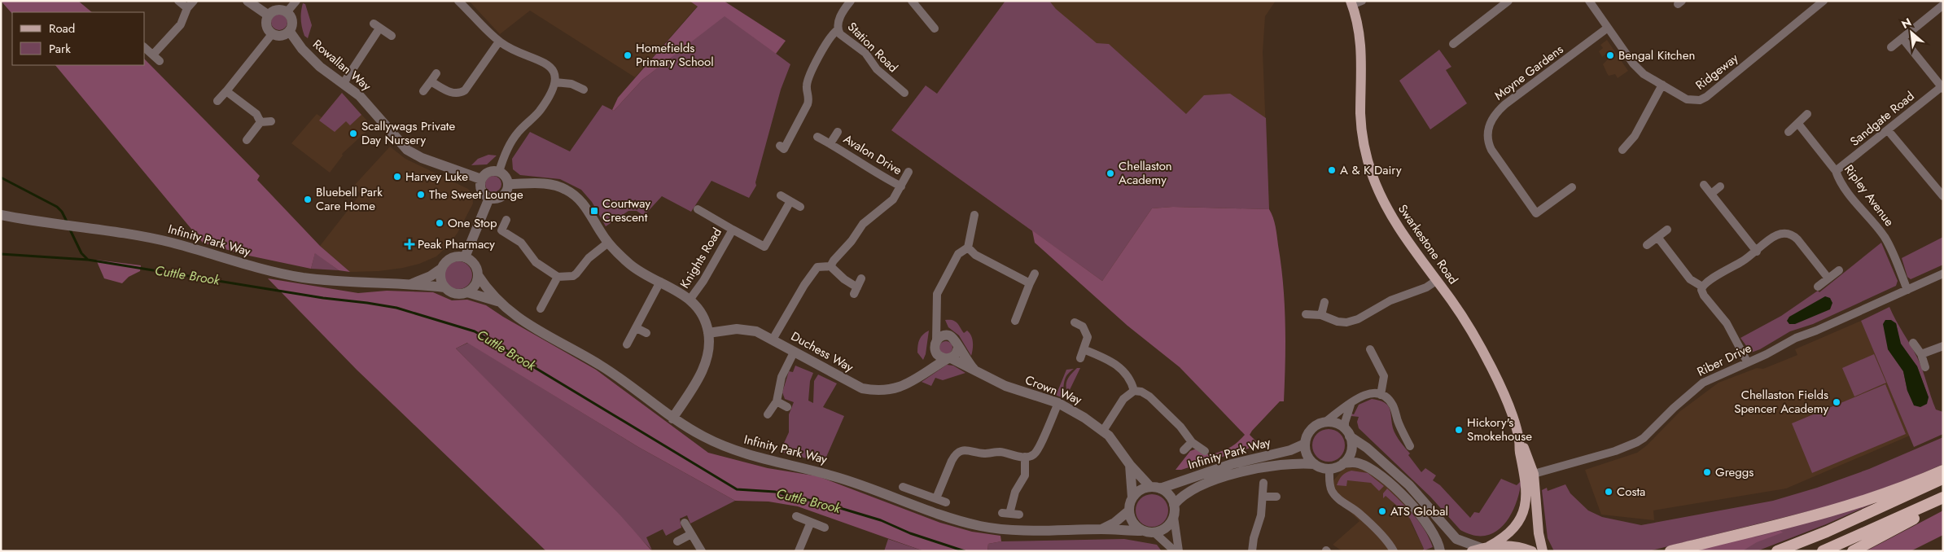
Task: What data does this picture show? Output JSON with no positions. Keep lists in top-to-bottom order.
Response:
{
  "streets": {
    "main road": ["Swarkestone Road"],
    "street": [
      "Station Road",
      "Rowallan Way",
      "Ridgeway",
      "Moyne Gardens",
      "Sandgate Road",
      "Avalon Drive",
      "Ripley Avenue",
      "Infinity Park Way",
      "Knights Road",
      "Duchess Way",
      "Riber Drive",
      "Crown Way"
    ]
  },
  "crossings": [
    ["Ridgeway", "Moyne Gardens"],
    ["Sandgate Road", "Ripley Avenue"],
    ["Ripley Avenue", "Riber Drive"],
    ["Infinity Park Way", "Crown Way"],
    ["Swarkestone Road", "Riber Drive"],
    ["Duchess Way", "Crown Way"]
  ],
  "water": ["Cuttle Brook"],
  "places": {
    "other": [
      "Homefields Primary School",
      "Bengal Kitchen",
      "Scallywags Private Day Nursery",
      "A & K Dairy",
      "Chellaston Academy",
      "Harvey Luke",
      "The Sweet Lounge",
      "Bluebell Park Care Home",
      "One Stop",
      "Chellaston Fields Spencer Academy",
      "Hickory's Smokehouse",
      "Greggs",
      "Costa",
      "ATS Global"
    ],
    "transit": ["Courtway Crescent"],
    "health": ["Peak Pharmacy"]
  },
  "legend": ["Road", "Park"],
  "north": "top left"
}
